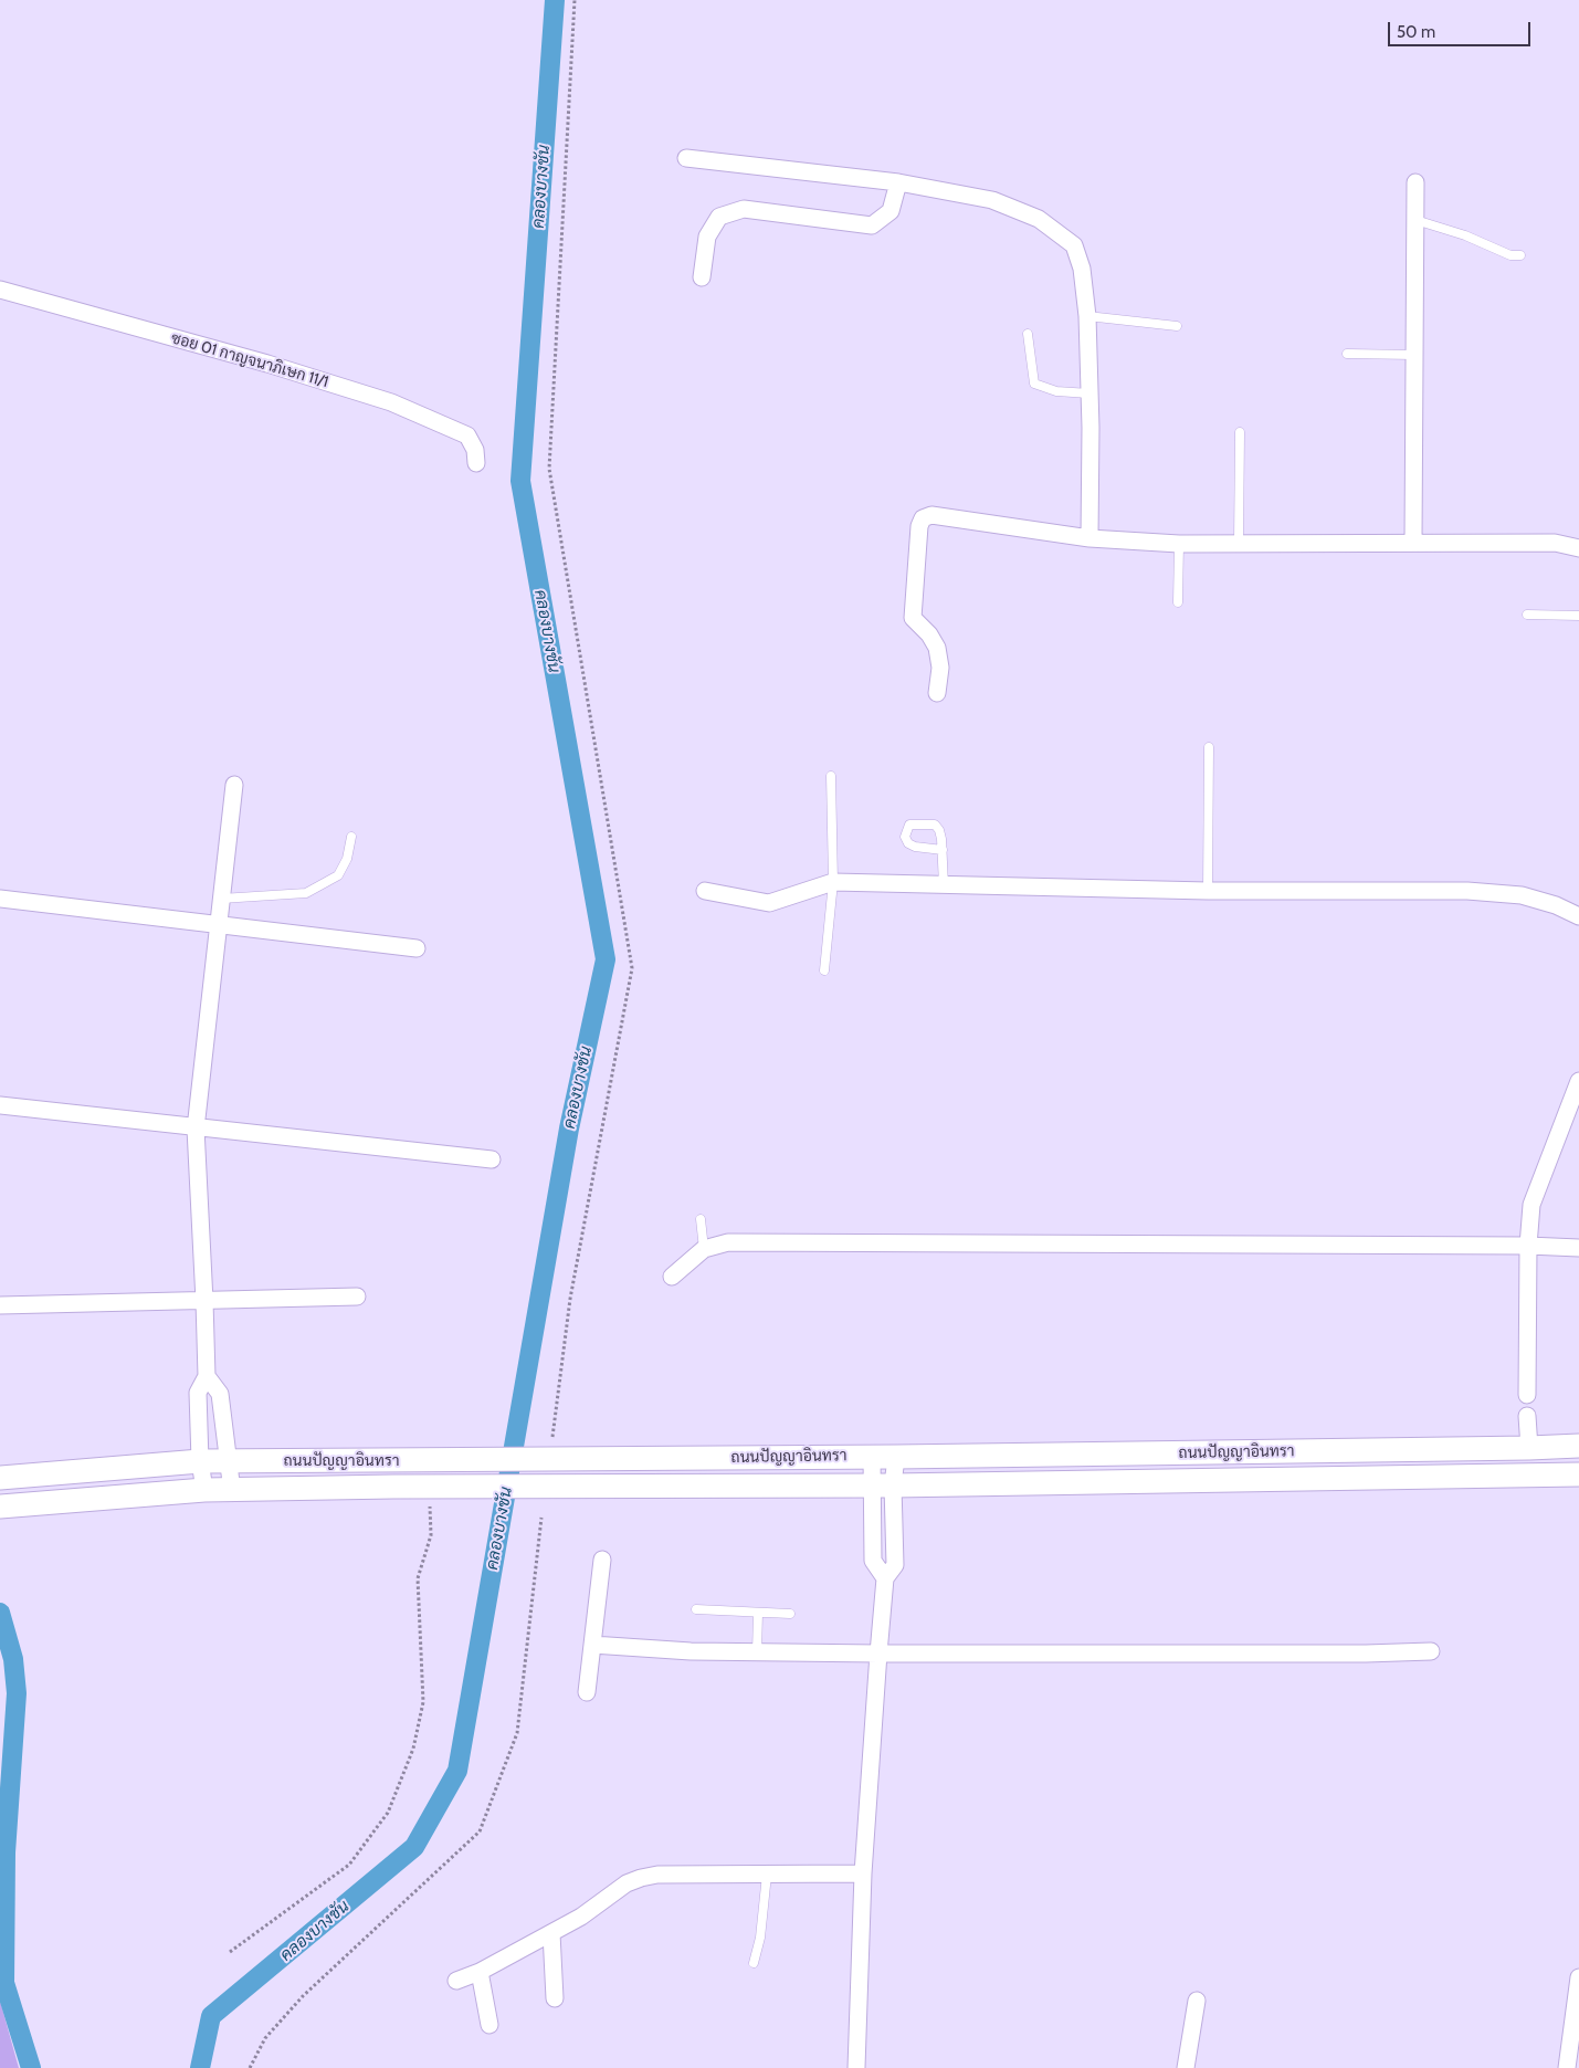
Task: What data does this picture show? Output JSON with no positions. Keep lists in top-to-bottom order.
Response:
{
  "streets": {
    "main road": ["ถนนปัญญาอินทรา"],
    "street": ["ซอย 01 กาญจนาภิเษก 11/1"]
  },
  "water": ["คลองบางชัน"],
  "scale_bar": "50 m"
}
